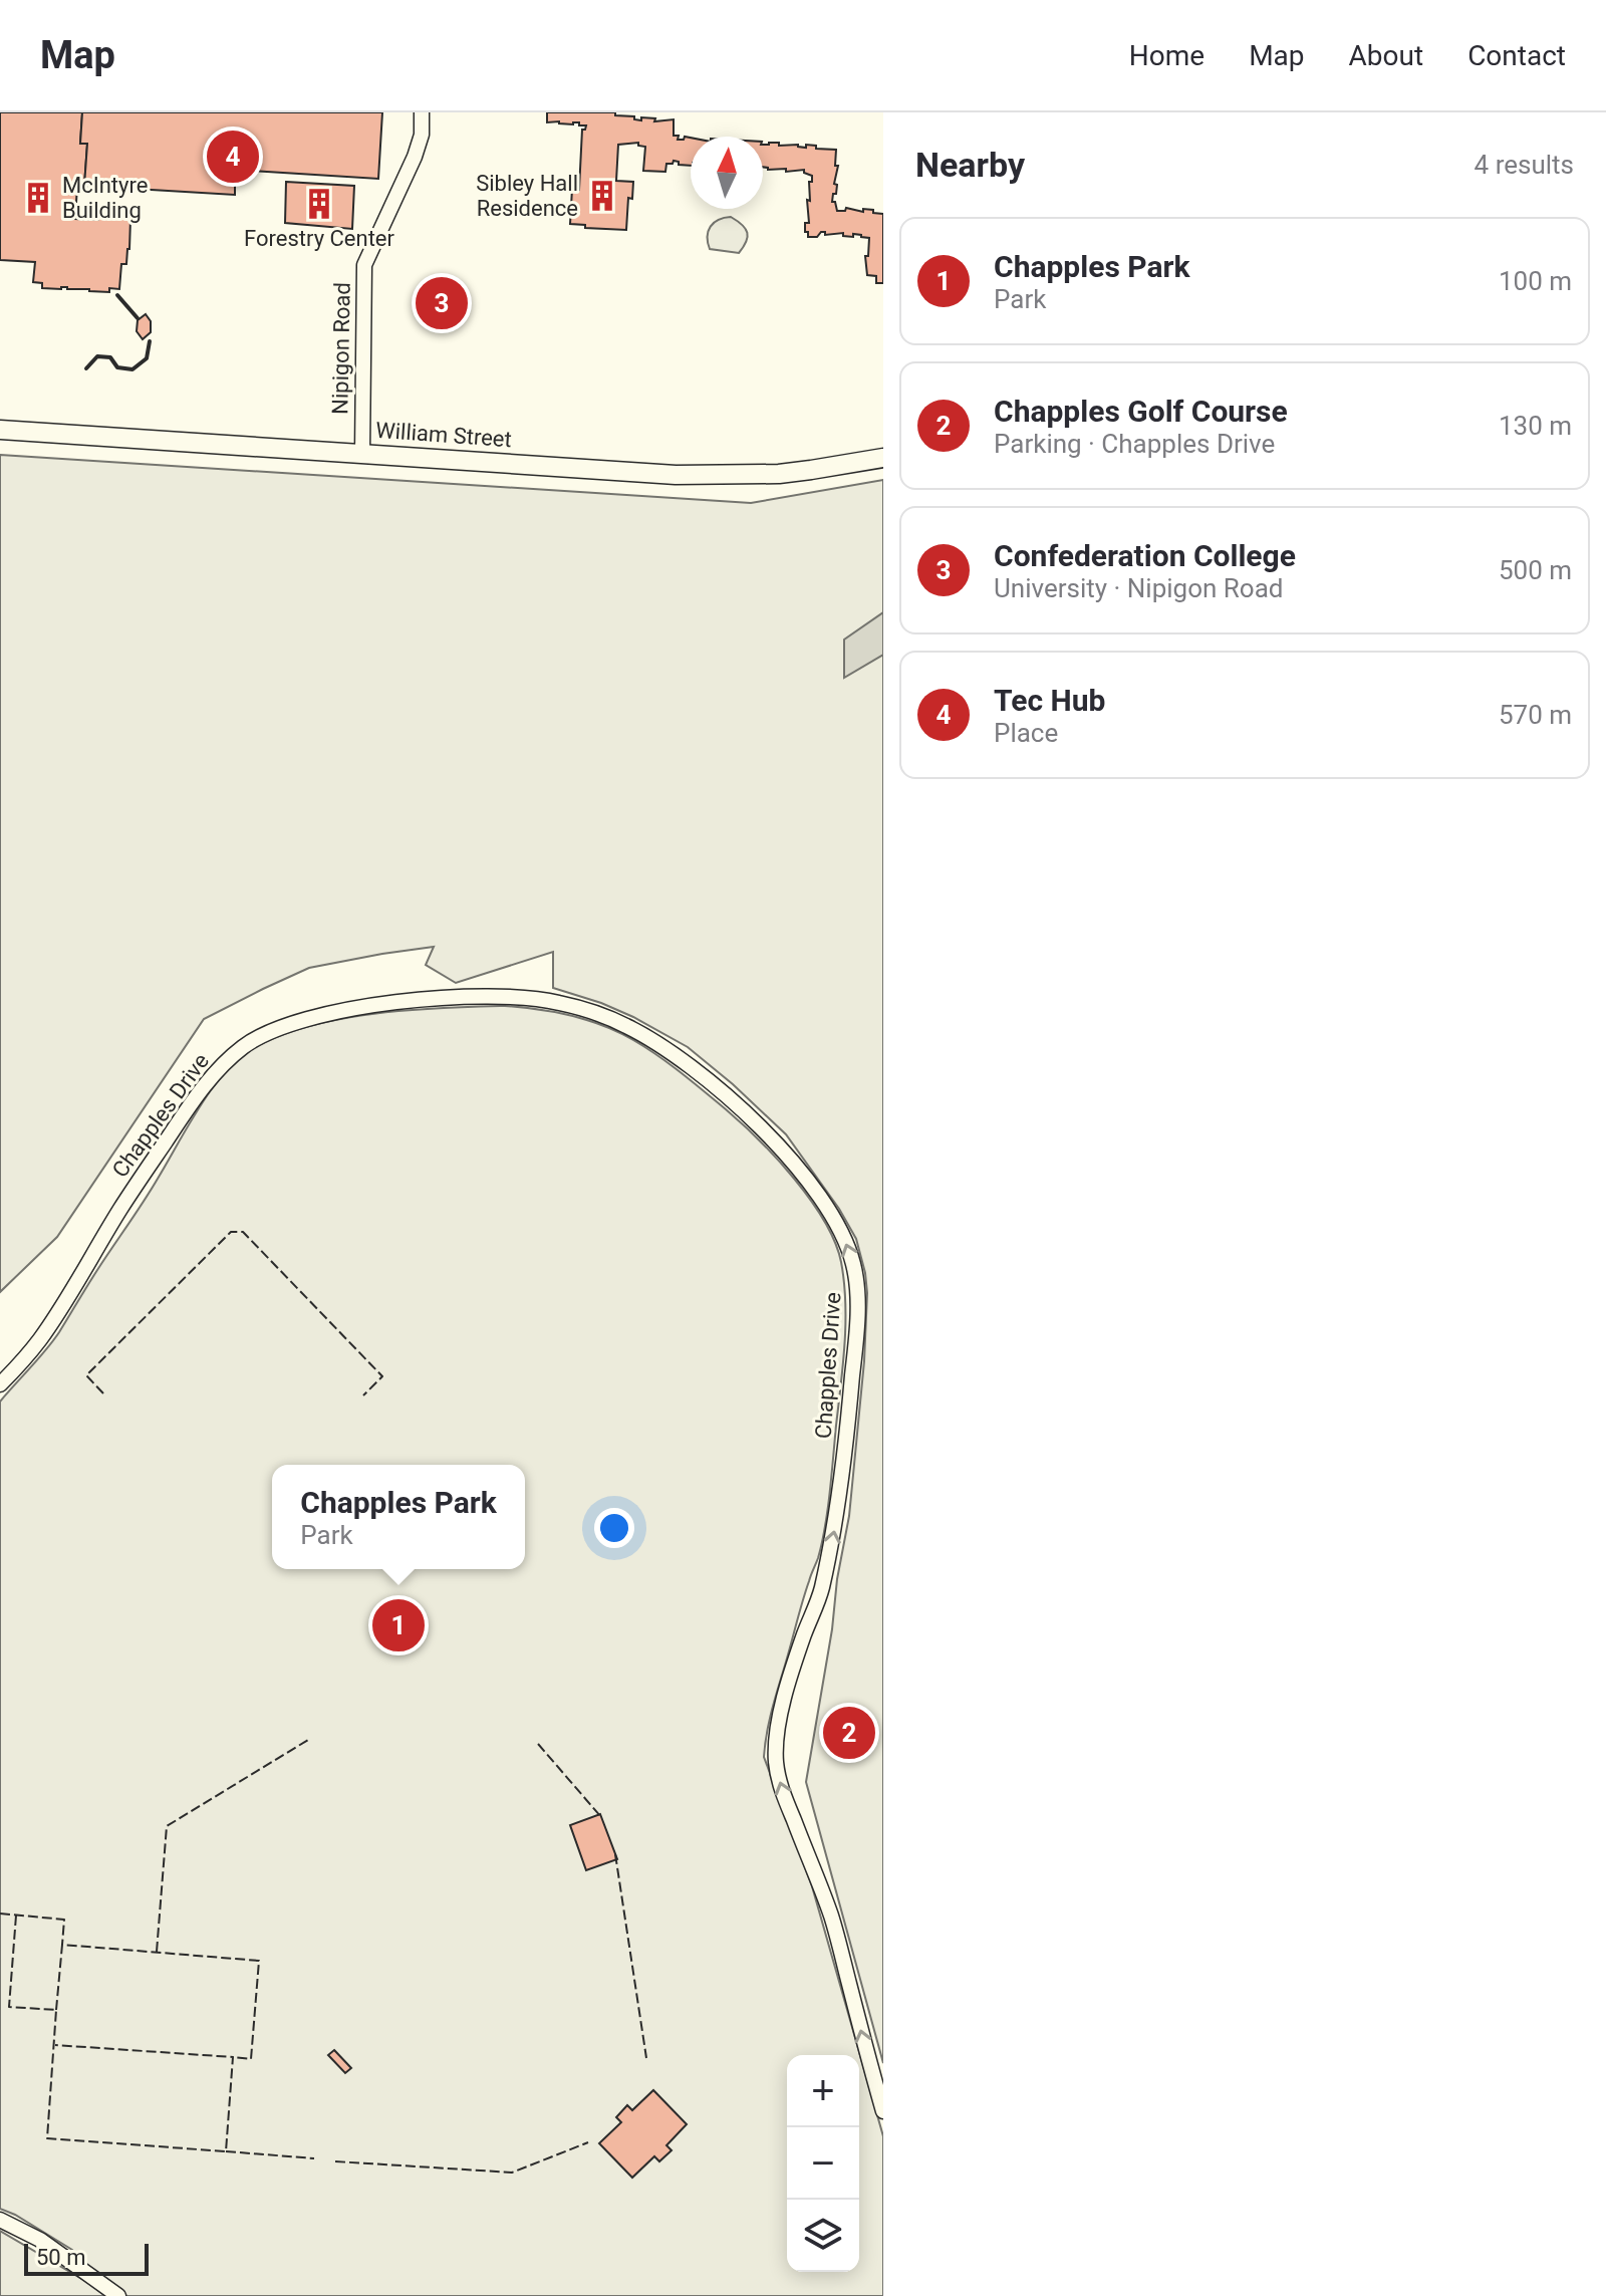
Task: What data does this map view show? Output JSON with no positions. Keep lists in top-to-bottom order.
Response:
{
  "streets": {
    "street": ["Nipigon Road", "William Street", "Chapples Drive"]
  },
  "crossings": [
    ["Nipigon Road", "William Street"]
  ],
  "places": {
    "building": ["Sibley Hall Residence", "McIntyre Building", "Forestry Center"]
  },
  "scale_bar": "50 m",
  "north": "top",
  "page": {
    "header": "Map",
    "nav": [
      "Home",
      "Map",
      "About",
      "Contact"
    ],
    "heading": ["Nearby", "4 results"],
    "pins": [
      "4",
      "3",
      "1",
      "2"
    ],
    "list": [
      {
        "mark": "1",
        "name": "Chapples Park",
        "note": "Park",
        "value": "100 m"
      },
      {
        "mark": "2",
        "name": "Chapples Golf Course",
        "note": "Parking · Chapples Drive",
        "value": "130 m"
      },
      {
        "mark": "3",
        "name": "Confederation College",
        "note": "University · Nipigon Road",
        "value": "500 m"
      },
      {
        "mark": "4",
        "name": "Tec Hub",
        "note": "Place",
        "value": "570 m"
      }
    ],
    "popup": ["Chapples Park", "Park"],
    "map_buttons": ["+", "−"],
    "scale": "50 m"
  }
}
